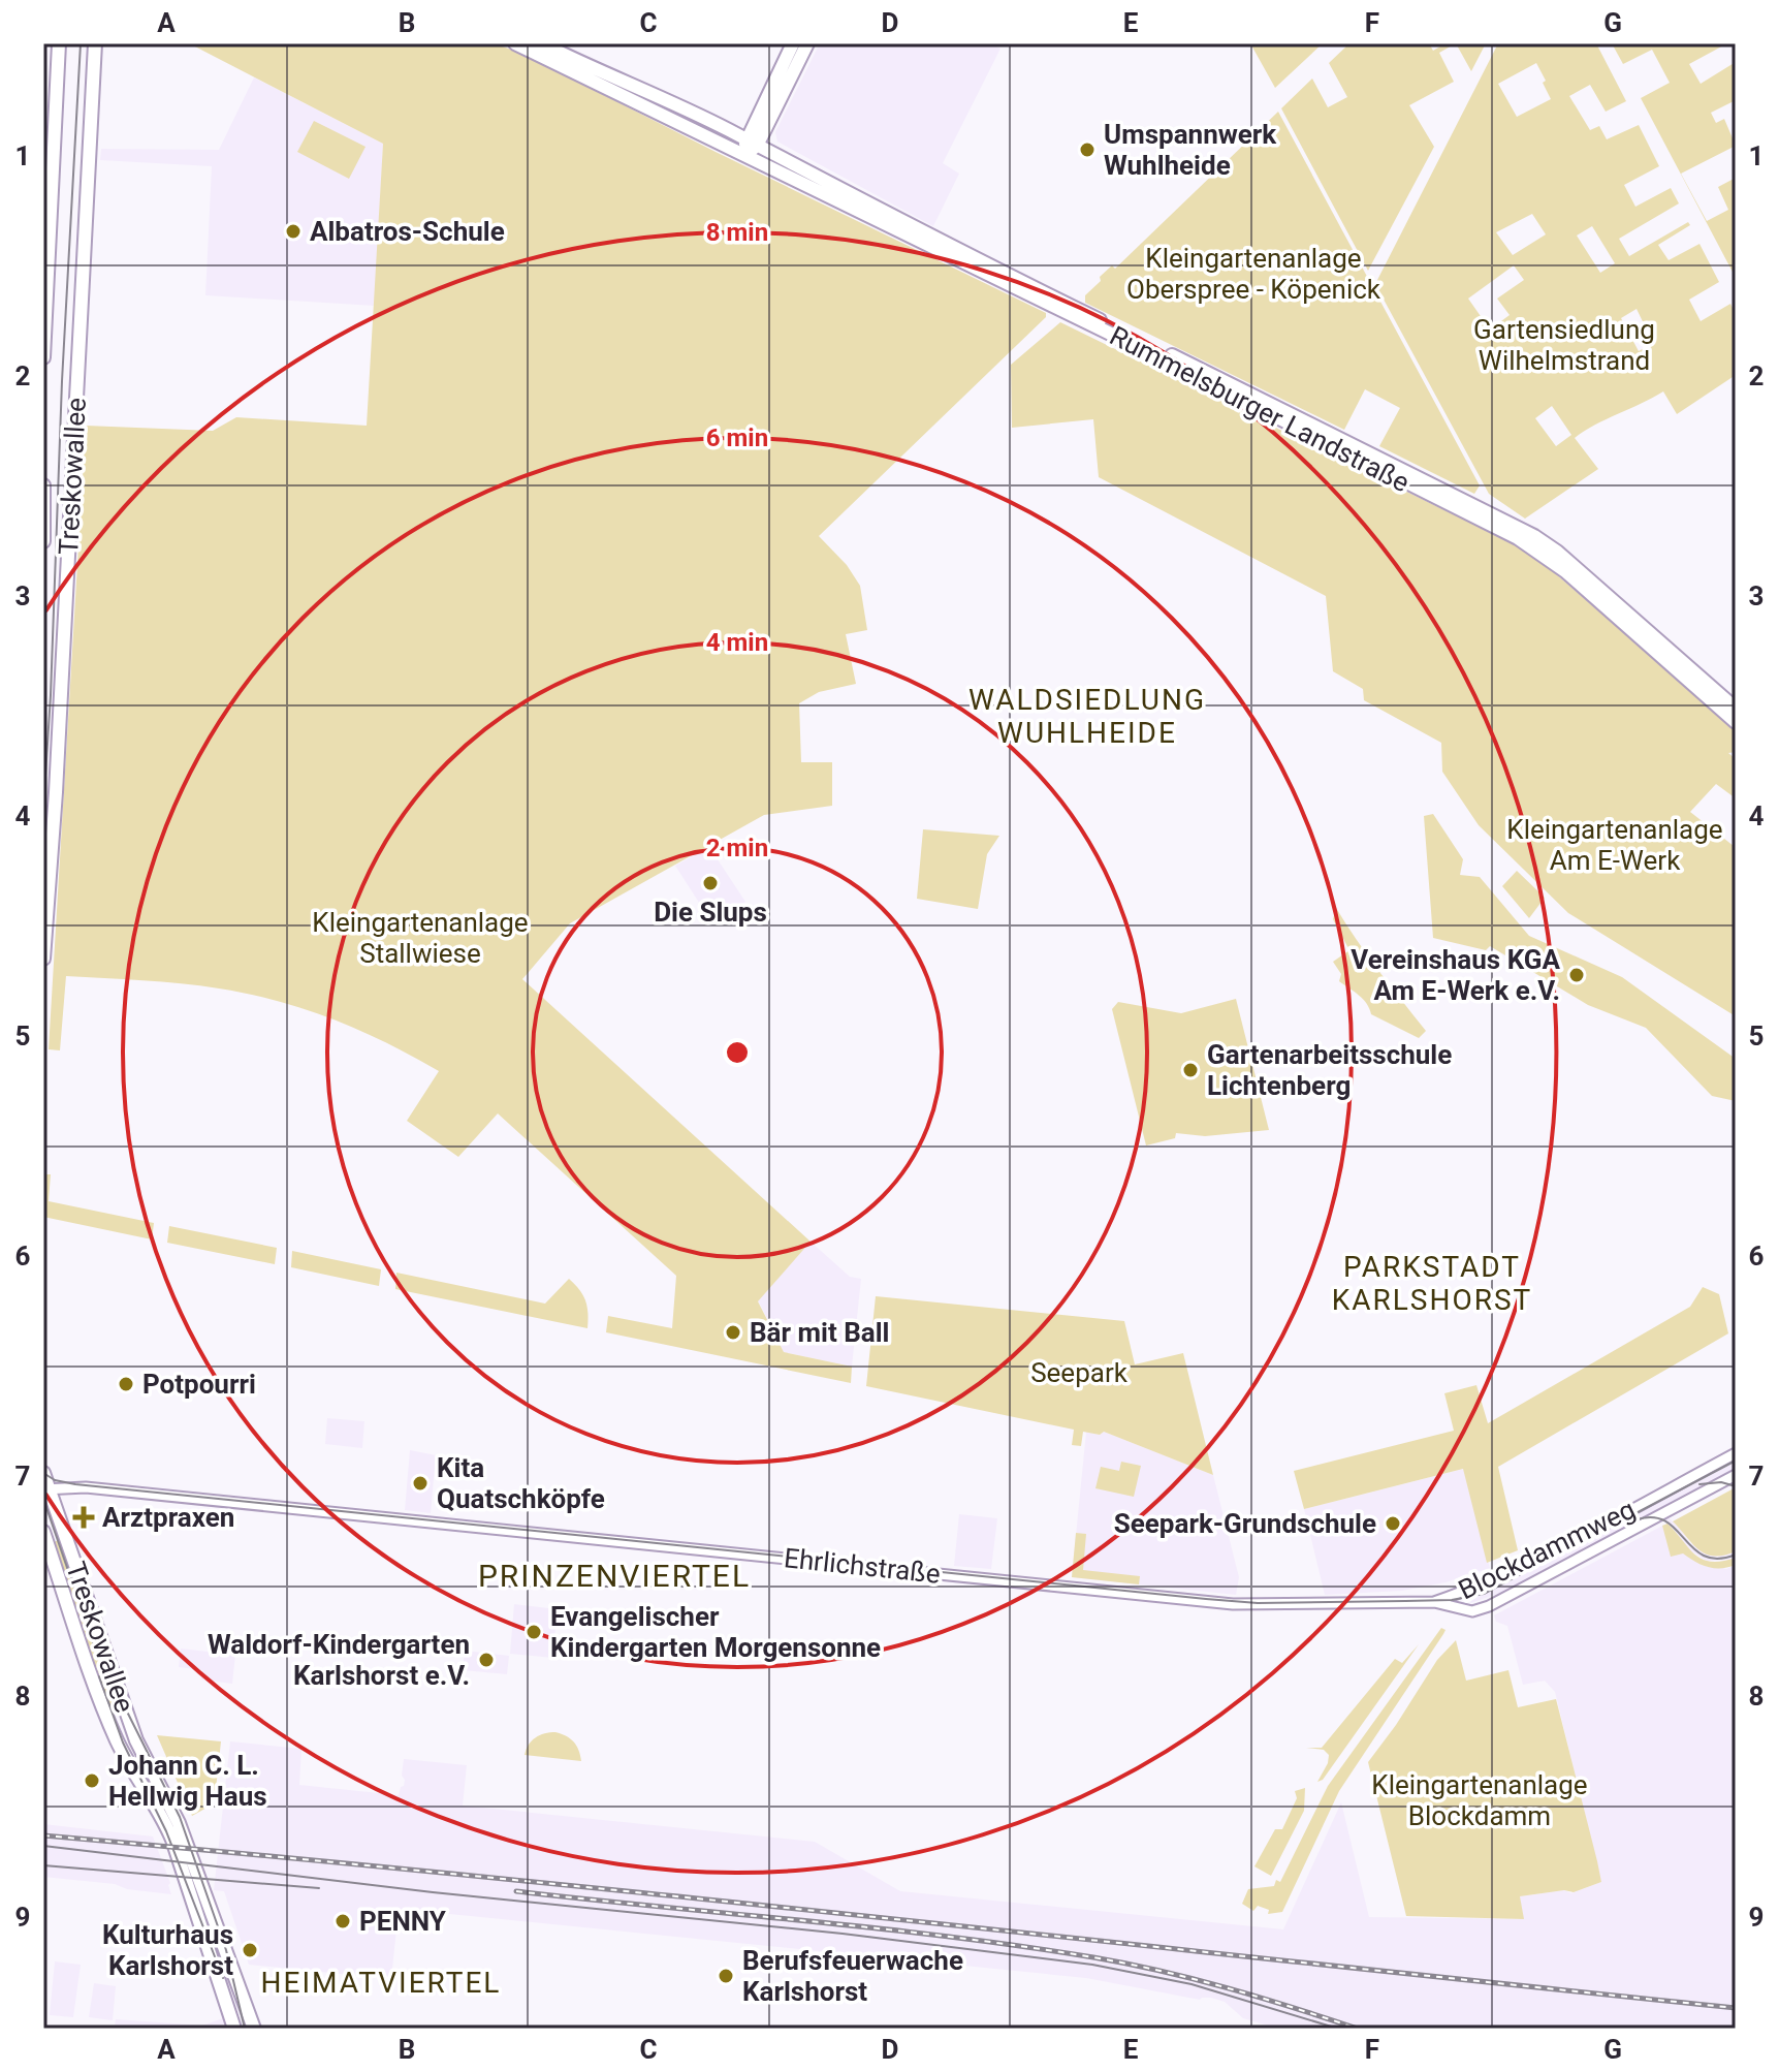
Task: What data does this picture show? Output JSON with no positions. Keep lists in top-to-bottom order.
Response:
{
  "streets": {
    "main road": ["Rummelsburger Landstraße", "Treskowallee"],
    "street": ["Blockdammweg", "Ehrlichstraße"]
  },
  "crossings": [
    ["Treskowallee", "Ehrlichstraße"],
    ["Blockdammweg", "Ehrlichstraße"]
  ],
  "districts": [
    "WALDSIEDLUNG WUHLHEIDE",
    "PARKSTADT KARLSHORST",
    "PRINZENVIERTEL",
    "HEIMATVIERTEL"
  ],
  "parks": [
    "Kleingartenanlage Oberspree - Köpenick",
    "Gartensiedlung Wilhelmstrand",
    "Kleingartenanlage Am E-Werk",
    "Kleingartenanlage Stallwiese",
    "Seepark",
    "Kleingartenanlage Blockdamm"
  ],
  "places": {
    "other": [
      "Umspannwerk Wuhlheide",
      "Albatros-Schule",
      "Die Slups",
      "Vereinshaus KGA Am E-Werk e.V.",
      "Gartenarbeitsschule Lichtenberg",
      "Bär mit Ball",
      "Potpourri",
      "Kita Quatschköpfe",
      "Seepark-Grundschule",
      "Evangelischer Kindergarten Morgensonne",
      "Waldorf-Kindergarten Karlshorst e.V.",
      "Johann C. L. Hellwig Haus",
      "PENNY",
      "Kulturhaus Karlshorst",
      "Berufsfeuerwache Karlshorst"
    ],
    "health": ["Arztpraxen"]
  },
  "grid": {
    "columns": [
      "A",
      "B",
      "C",
      "D",
      "E",
      "F",
      "G"
    ],
    "rows": [
      "1",
      "2",
      "3",
      "4",
      "5",
      "6",
      "7",
      "8",
      "9"
    ]
  },
  "rings": [
    "8 min",
    "6 min",
    "4 min",
    "2 min"
  ]
}
